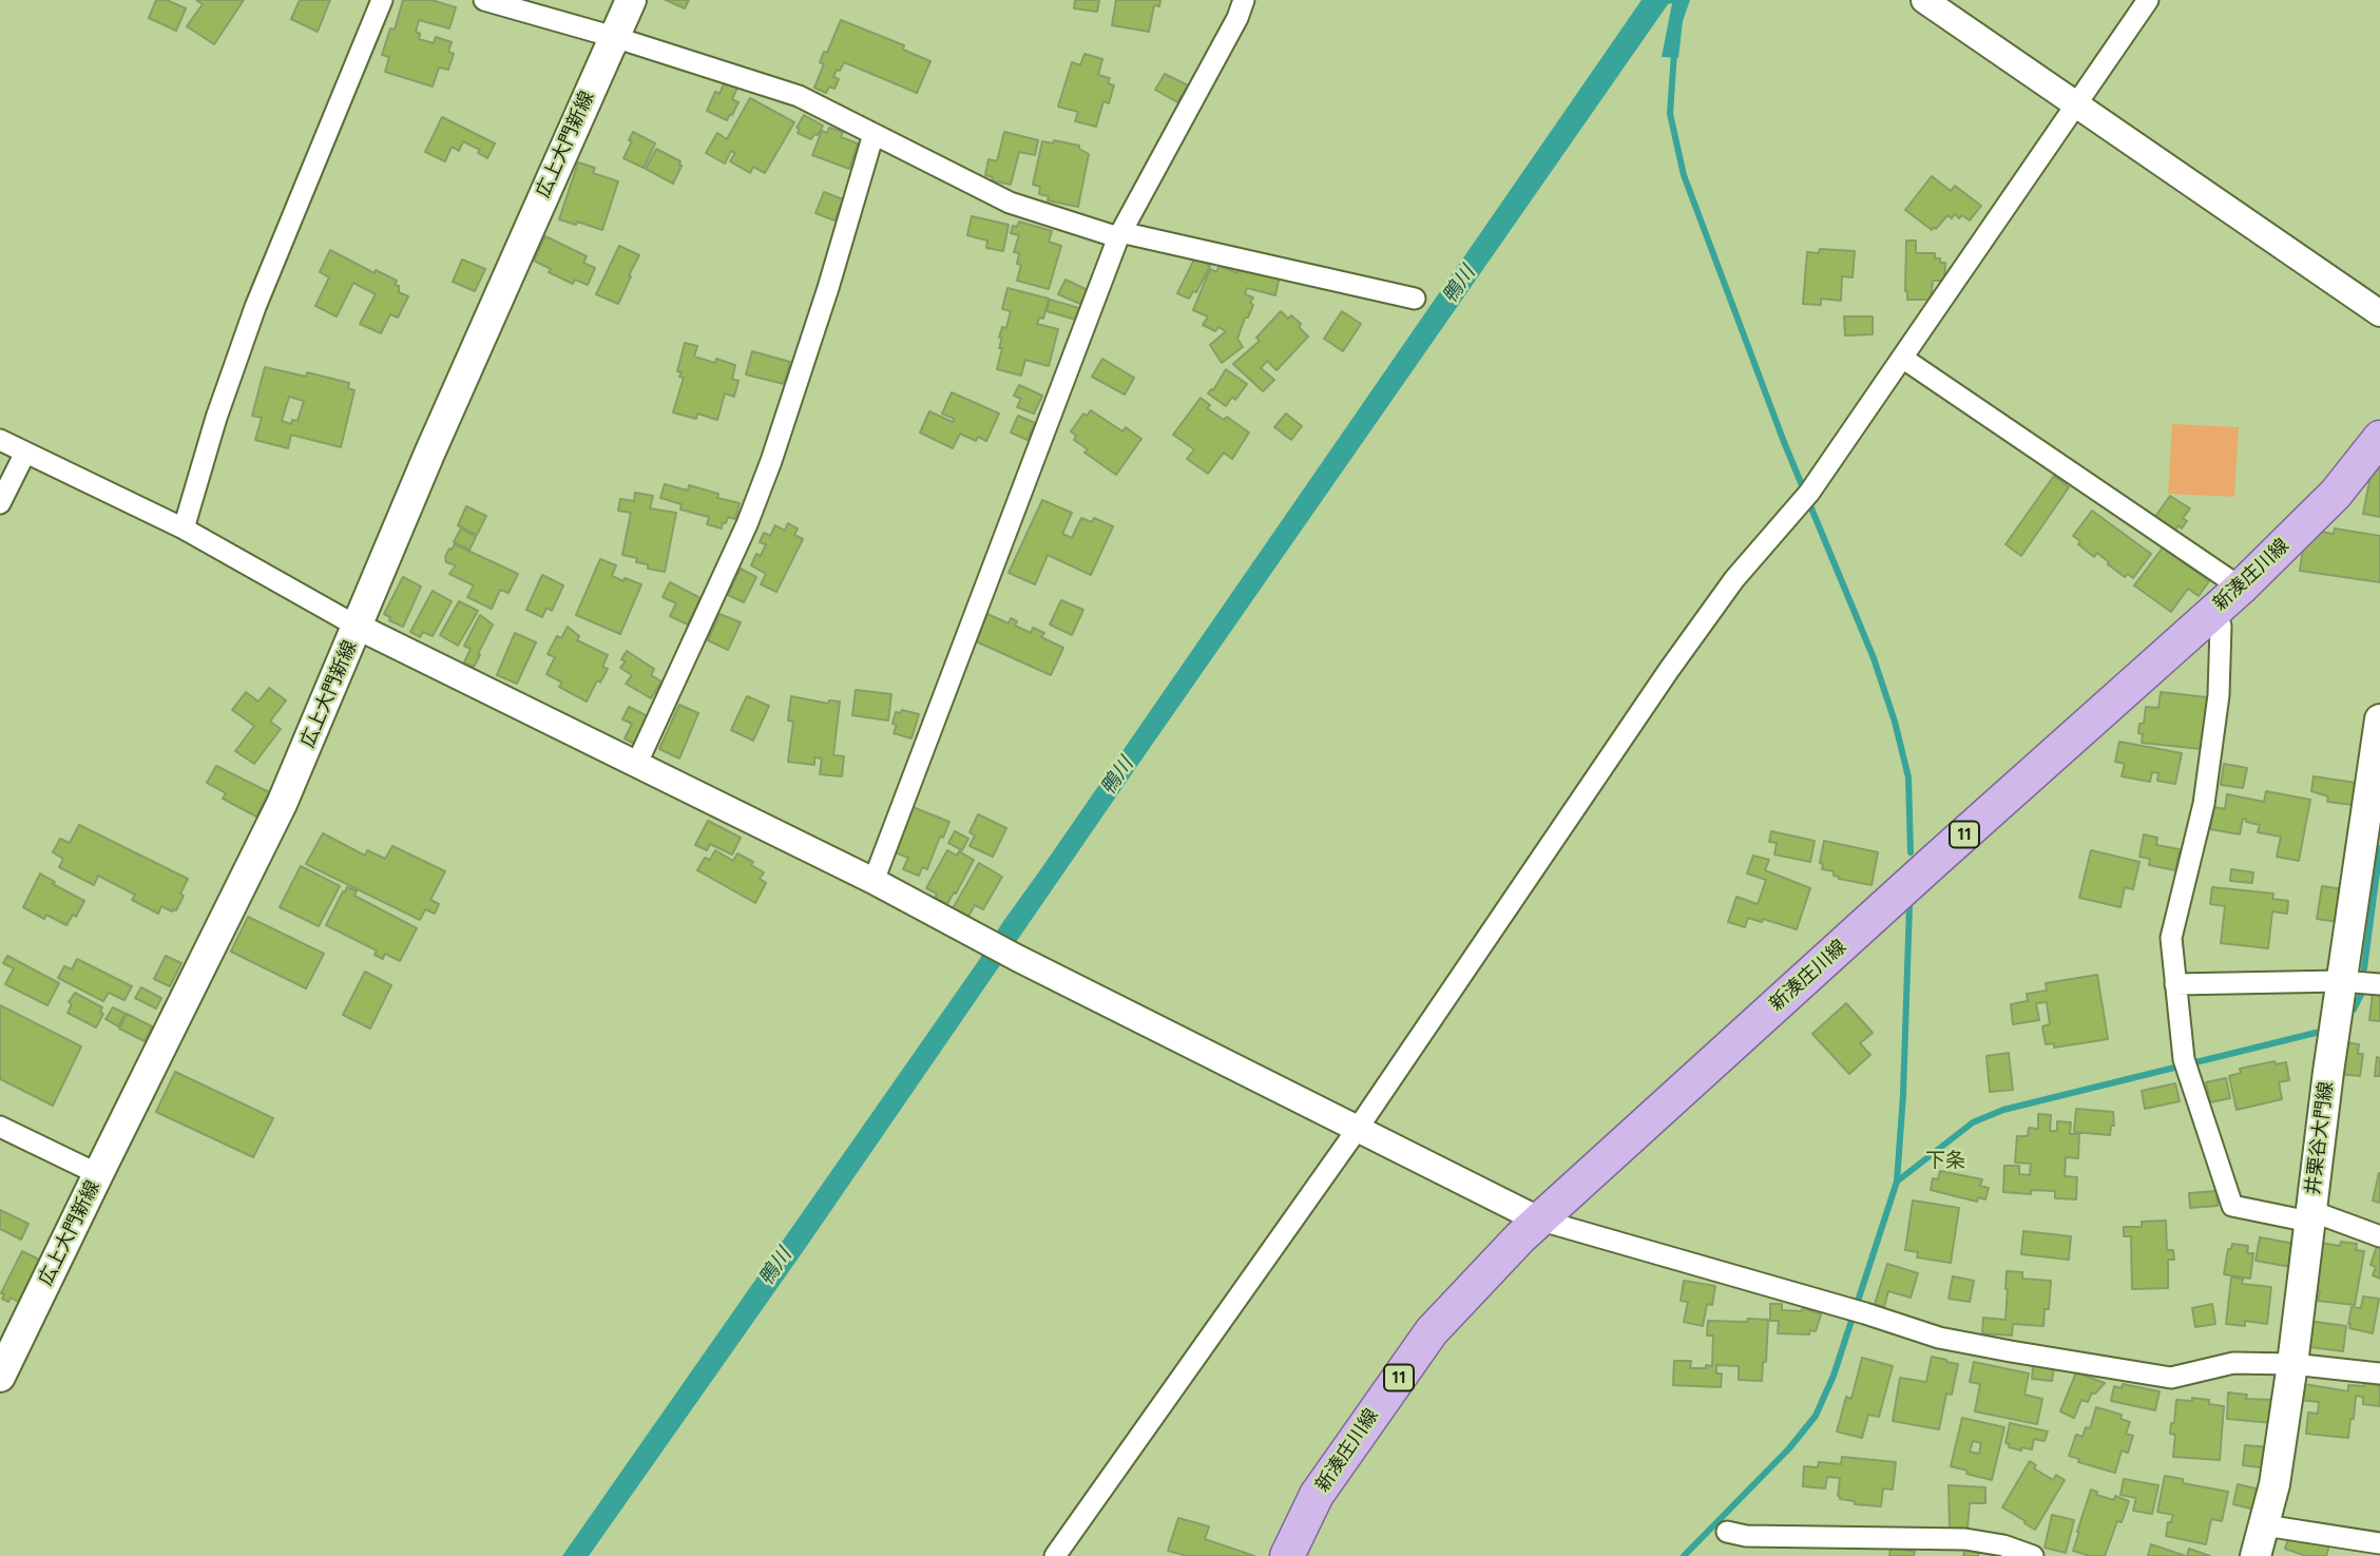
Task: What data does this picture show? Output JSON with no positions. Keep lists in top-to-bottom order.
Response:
{
  "streets": {
    "main road": [
      "広上大門新線",
      "新湊庄川線",
      "11",
      "井栗谷大門線"
    ]
  },
  "districts": ["下条"],
  "water": ["鴨川"]
}
